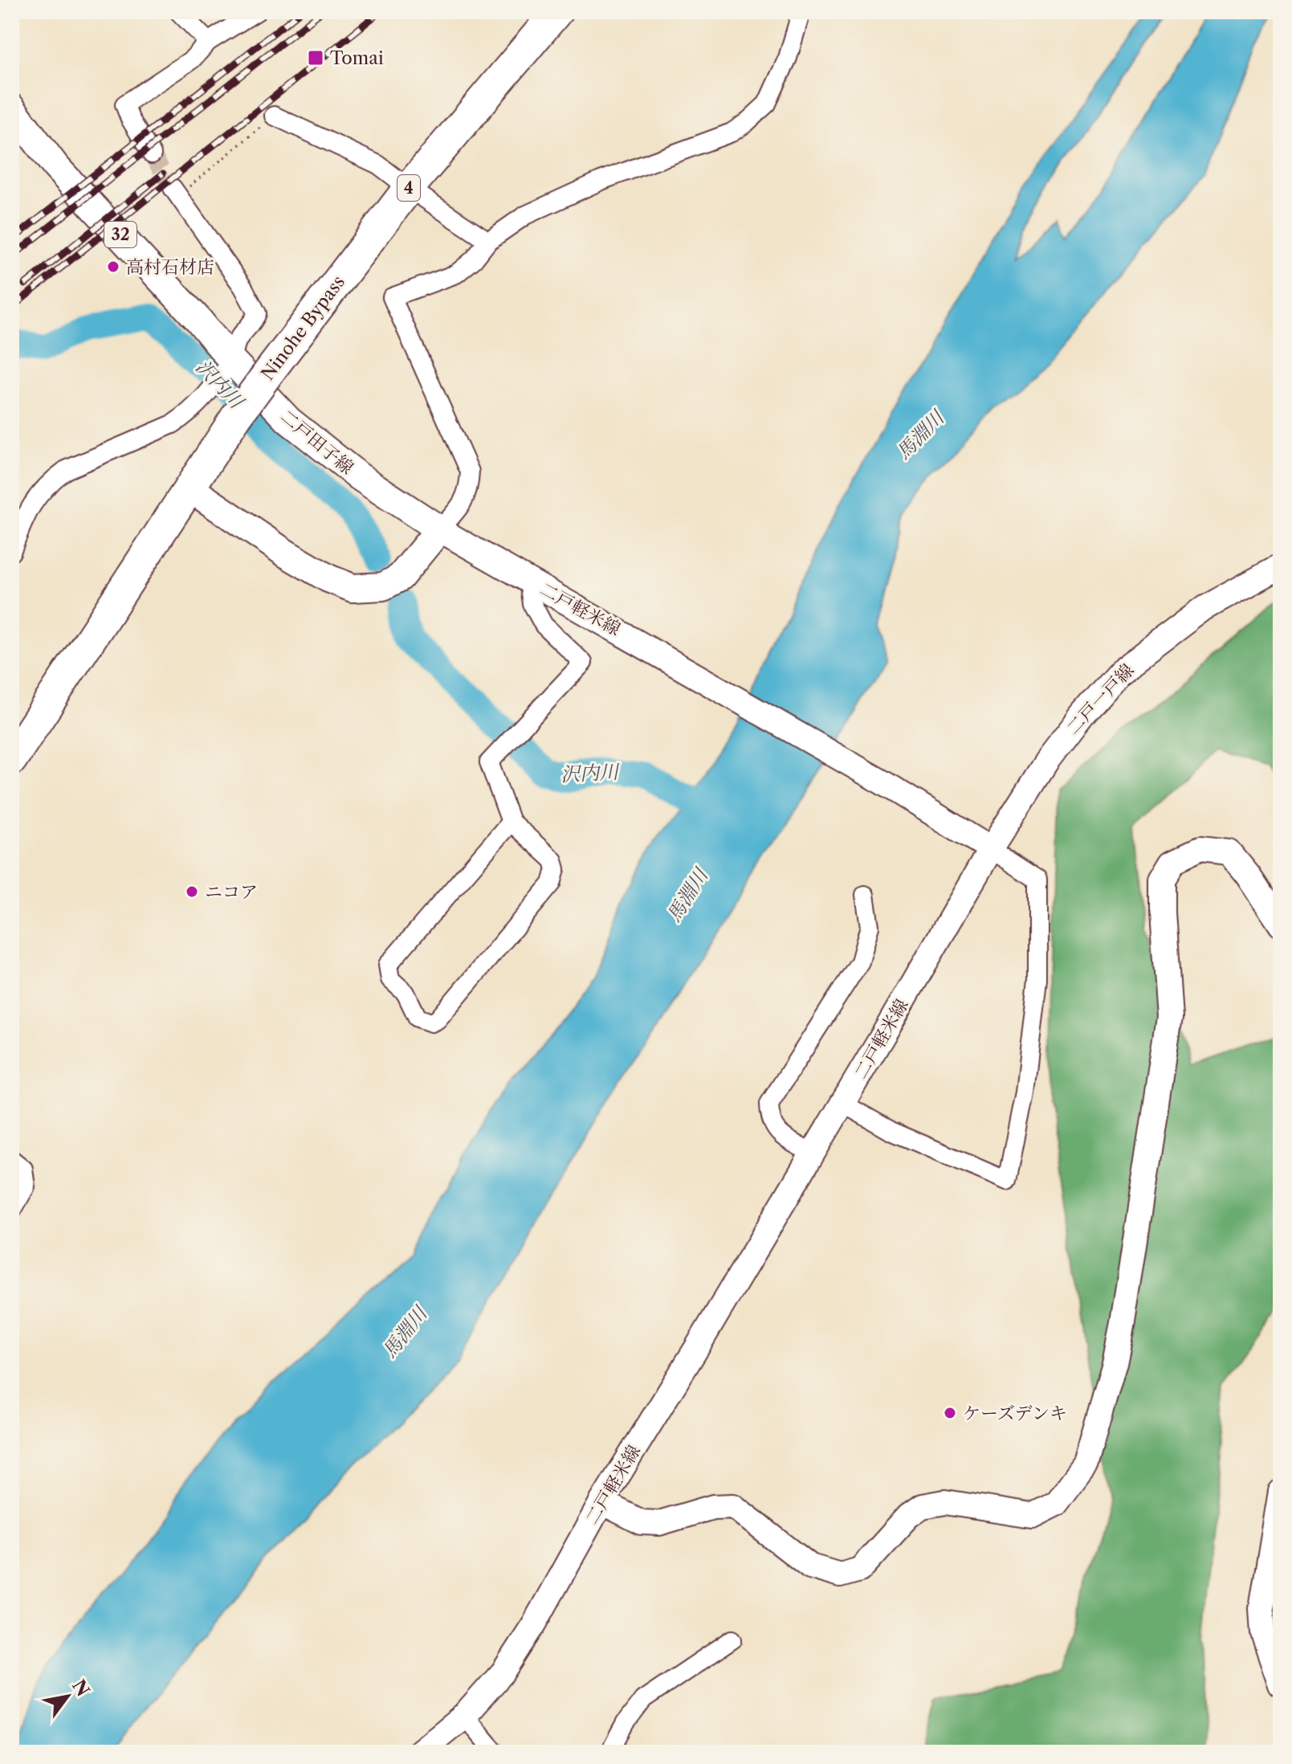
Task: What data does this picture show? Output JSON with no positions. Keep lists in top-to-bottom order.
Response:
{
  "streets": {
    "highway": ["4", "Ninohe Bypass"],
    "main road": [
      "32",
      "二戸田子線",
      "二戸軽米線",
      "二戸一戸線"
    ]
  },
  "crossings": [
    ["二戸田子線", "二戸軽米線"],
    ["二戸軽米線", "二戸一戸線"]
  ],
  "water": ["沢内川", "馬淵川"],
  "places": {
    "transit": ["Tomai"],
    "other": ["高村石材店", "ニコア", "ケーズデンキ"]
  },
  "north": "top right"
}
